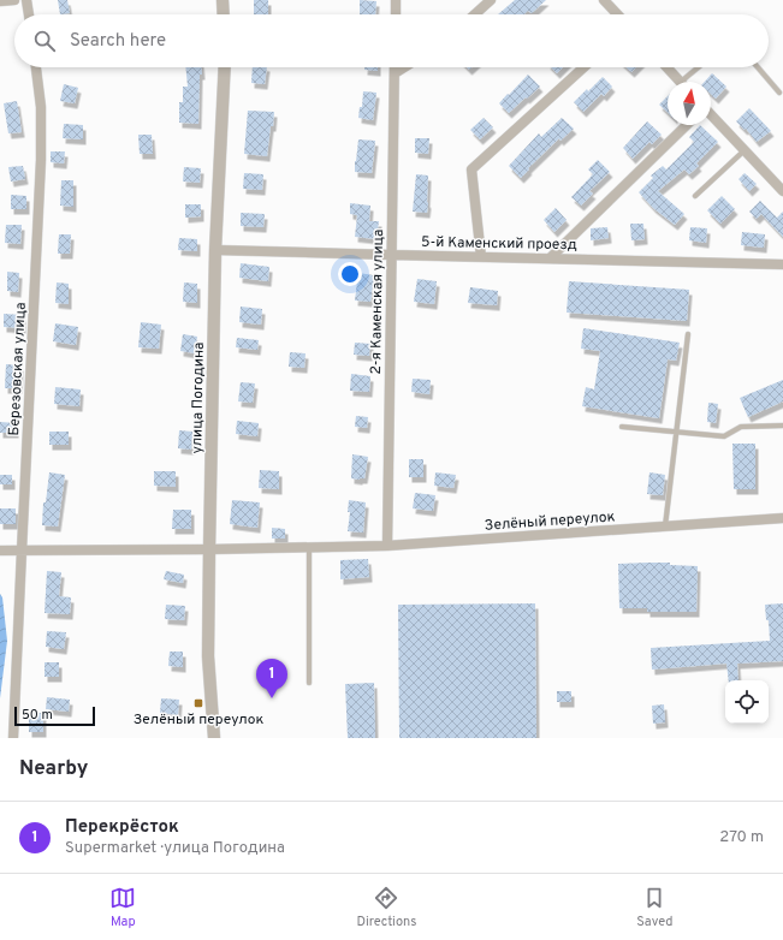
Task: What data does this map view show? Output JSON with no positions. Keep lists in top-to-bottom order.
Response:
{
  "streets": {
    "street": [
      "5-й Каменский проезд",
      "2-я Каменская улица",
      "Березовская улица",
      "улица Погодина",
      "Зелёный переулок"
    ]
  },
  "crossings": [
    ["5-й Каменский проезд", "2-я Каменская улица"],
    ["5-й Каменский проезд", "улица Погодина"],
    ["2-я Каменская улица", "Зелёный переулок"],
    ["Березовская улица", "Зелёный переулок"],
    ["улица Погодина", "Зелёный переулок"]
  ],
  "places": {
    "transit": ["Зелёный переулок"]
  },
  "scale_bar": "50 m",
  "north": "top",
  "page": {
    "search": "Search here",
    "pins": "1",
    "scale": "50 m",
    "heading": "Nearby",
    "list": [
      {
        "mark": "1",
        "name": "Перекрёсток",
        "note": "Supermarket · улица Погодина",
        "value": "270 m"
      }
    ],
    "nav": ["Map", "Directions", "Saved"]
  }
}
